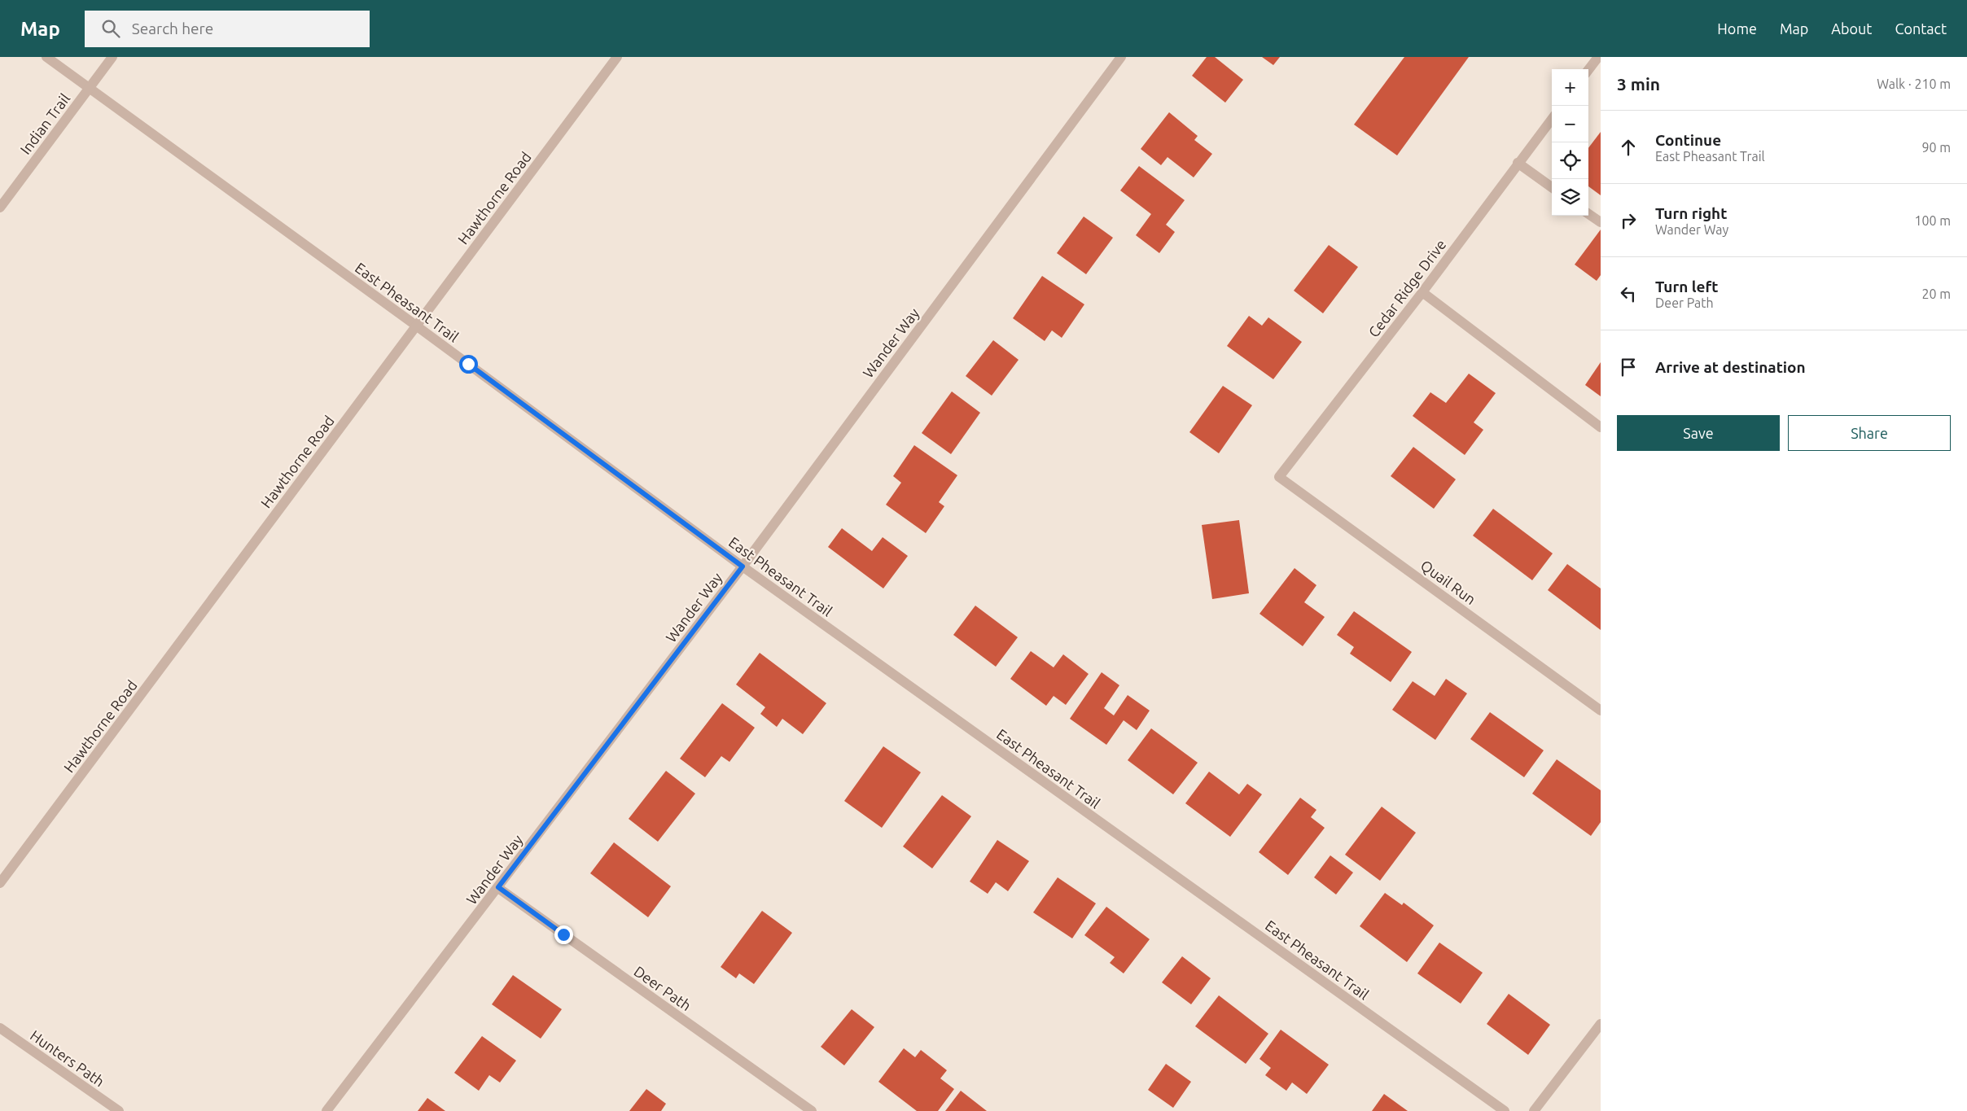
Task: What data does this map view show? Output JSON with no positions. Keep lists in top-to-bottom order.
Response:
{
  "streets": {
    "street": [
      "Indian Trail",
      "Hawthorne Road",
      "Cedar Ridge Drive",
      "East Pheasant Trail",
      "Wander Way",
      "Quail Run",
      "Deer Path",
      "Hunters Path"
    ]
  },
  "crossings": [
    ["Indian Trail", "East Pheasant Trail"],
    ["Hawthorne Road", "East Pheasant Trail"],
    ["Cedar Ridge Drive", "Quail Run"],
    ["East Pheasant Trail", "Wander Way"],
    ["Wander Way", "Deer Path"]
  ],
  "page": {
    "header": "Map",
    "search": "Search here",
    "nav": [
      "Home",
      "Map",
      "About",
      "Contact"
    ],
    "heading": ["3 min", "Walk · 210 m"],
    "map_buttons": ["+", "−"],
    "list": [
      ["Continue", "East Pheasant Trail", "90 m"],
      ["Turn right", "Wander Way", "100 m"],
      ["Turn left", "Deer Path", "20 m"],
      "Arrive at destination"
    ],
    "buttons": ["Save", "Share"]
  }
}
